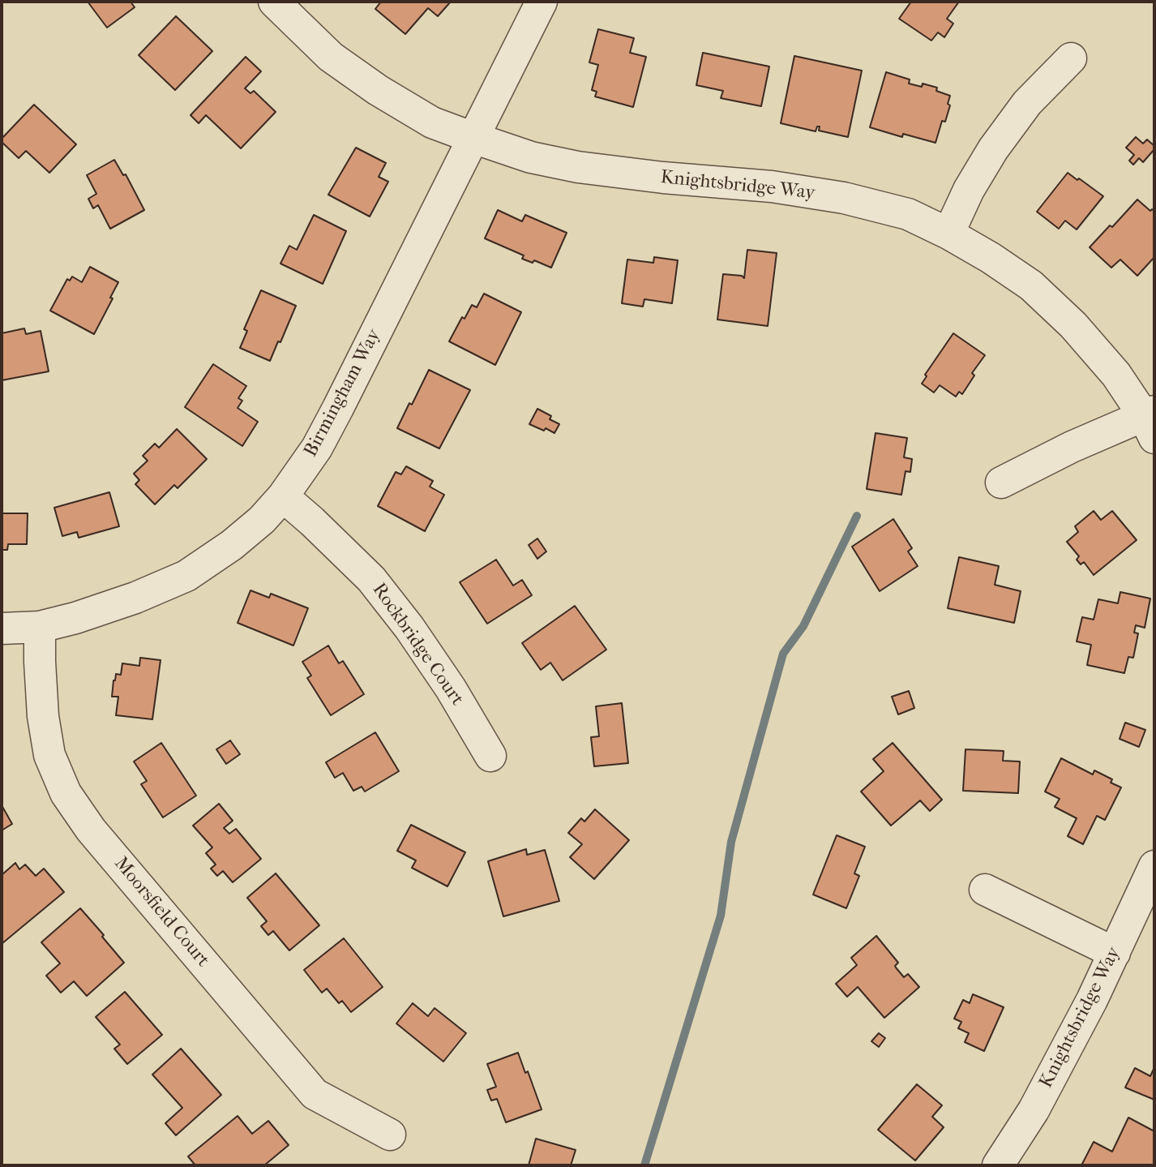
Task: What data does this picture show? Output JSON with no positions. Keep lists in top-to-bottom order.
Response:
{
  "streets": {
    "street": [
      "Knightsbridge Way",
      "Birmingham Way",
      "Rockbridge Court",
      "Moorsfield Court"
    ]
  },
  "crossings": [
    ["Knightsbridge Way", "Birmingham Way"],
    ["Birmingham Way", "Rockbridge Court"],
    ["Birmingham Way", "Moorsfield Court"]
  ]
}
